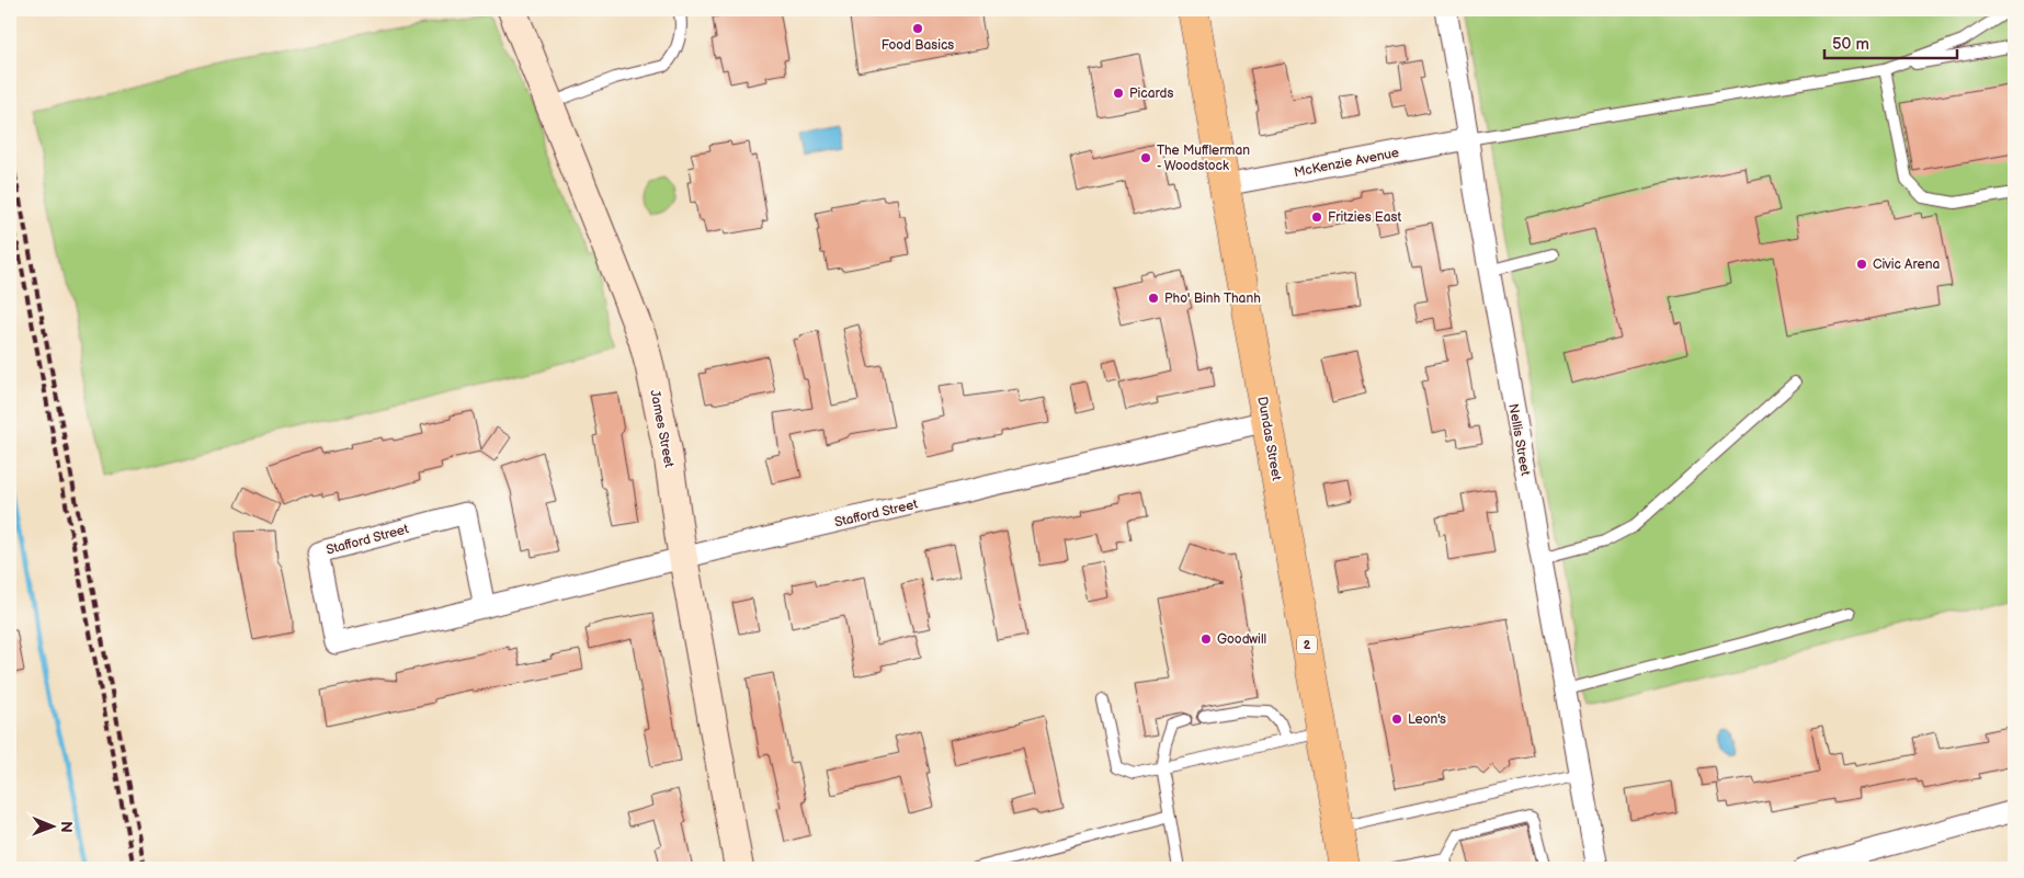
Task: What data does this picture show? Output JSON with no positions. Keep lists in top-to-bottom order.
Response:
{
  "streets": {
    "main road": ["Dundas Street", "2"],
    "street": [
      "McKenzie Avenue",
      "James Street",
      "Nellis Street",
      "Stafford Street"
    ]
  },
  "crossings": [
    ["McKenzie Avenue", "Dundas Street"],
    ["McKenzie Avenue", "Nellis Street"],
    ["James Street", "Stafford Street"],
    ["Dundas Street", "Stafford Street"]
  ],
  "places": [
    "Food Basics",
    "Picards",
    "The Mufflerman - Woodstock",
    "Fritzies East",
    "Civic Arena",
    "Pho' Binh Thanh",
    "Goodwill",
    "Leon's"
  ],
  "scale_bar": "50 m",
  "north": "right"
}
